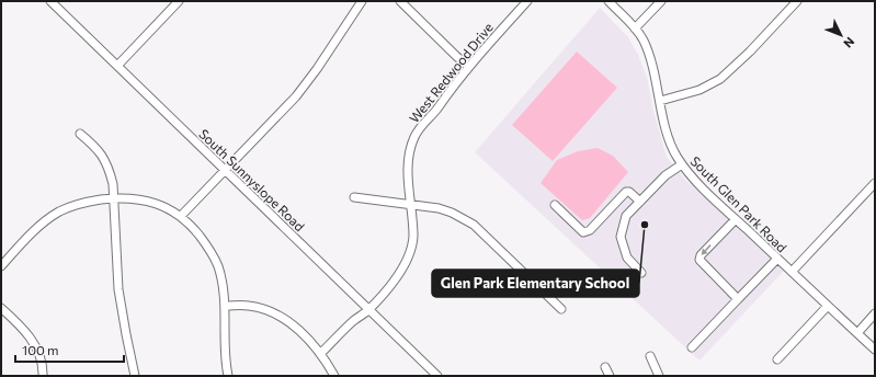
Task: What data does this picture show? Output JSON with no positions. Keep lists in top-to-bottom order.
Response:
{
  "streets": {
    "street": ["West Redwood Drive", "South Sunnyslope Road", "South Glen Park Road"]
  },
  "crossings": [
    ["West Redwood Drive", "South Sunnyslope Road"]
  ],
  "places": ["Glen Park Elementary School"],
  "scale_bar": "100 m",
  "north": "bottom right"
}
